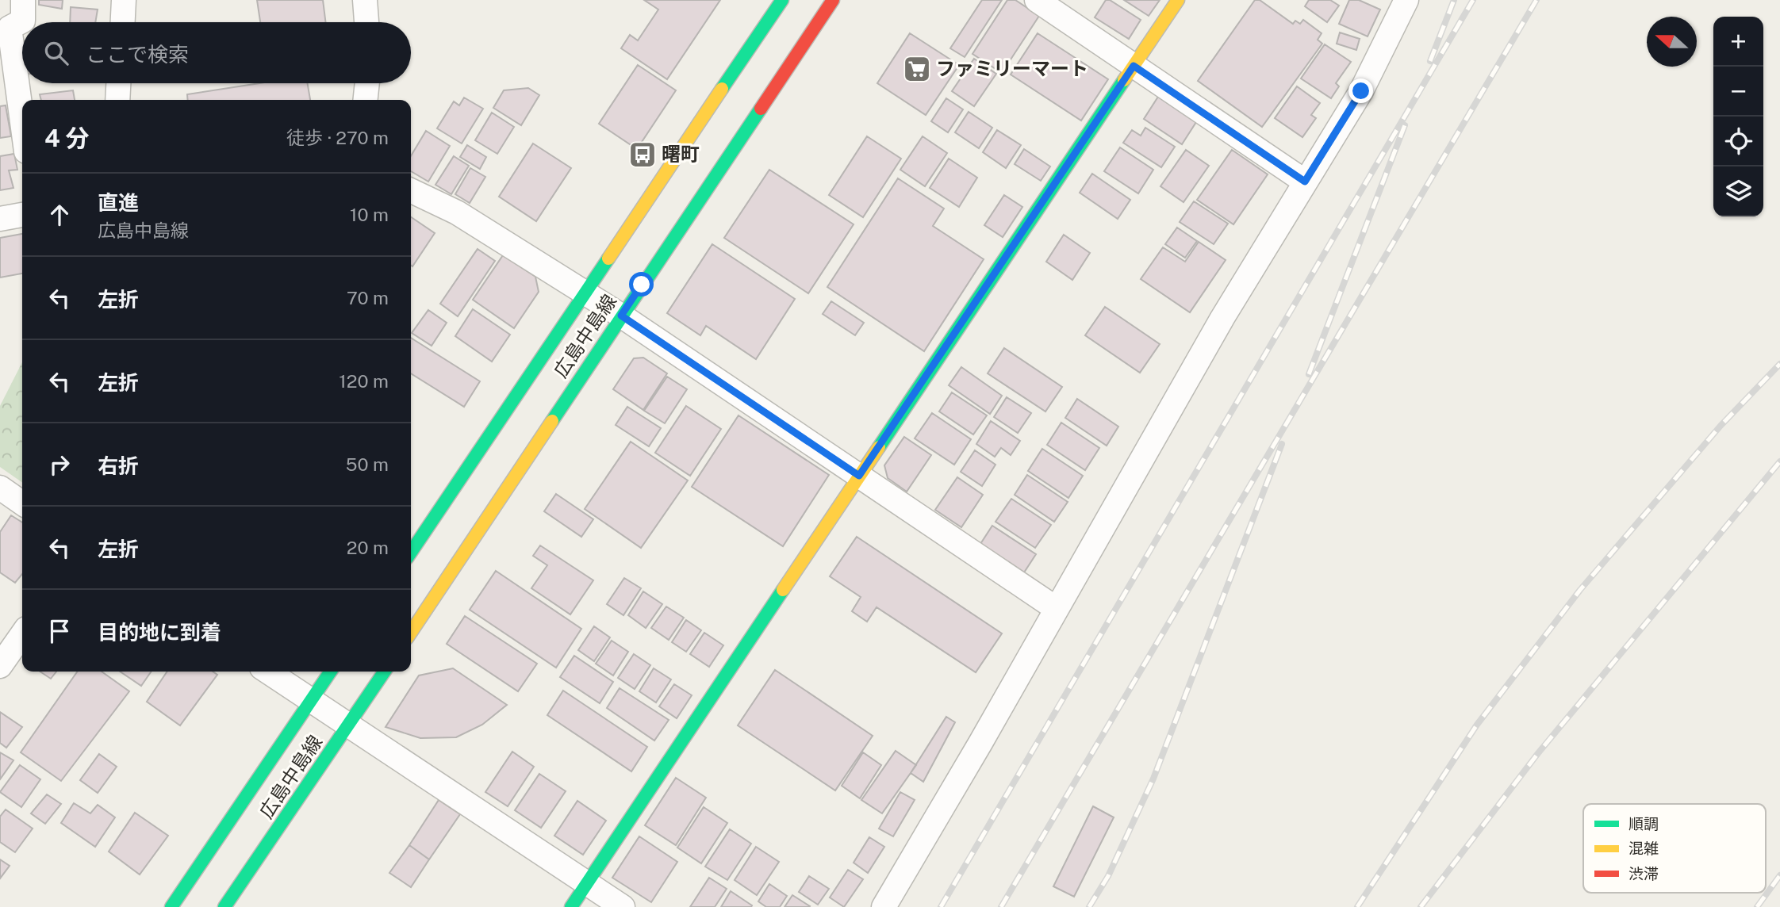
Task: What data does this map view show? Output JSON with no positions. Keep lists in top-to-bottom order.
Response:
{
  "streets": {
    "main road": ["広島中島線"]
  },
  "places": {
    "supermarket": ["ファミリーマート"],
    "bus stop": ["曙町"]
  },
  "legend": ["順調", "混雑", "渋滞"],
  "north": "left",
  "page": {
    "map_buttons": ["+", "−"],
    "search": "ここで検索",
    "heading": ["4 分", "徒歩 · 270 m"],
    "list": [
      ["直進", "広島中島線", "10 m"],
      ["左折", "70 m"],
      ["左折", "120 m"],
      ["右折", "50 m"],
      ["左折", "20 m"],
      "目的地に到着"
    ]
  }
}
